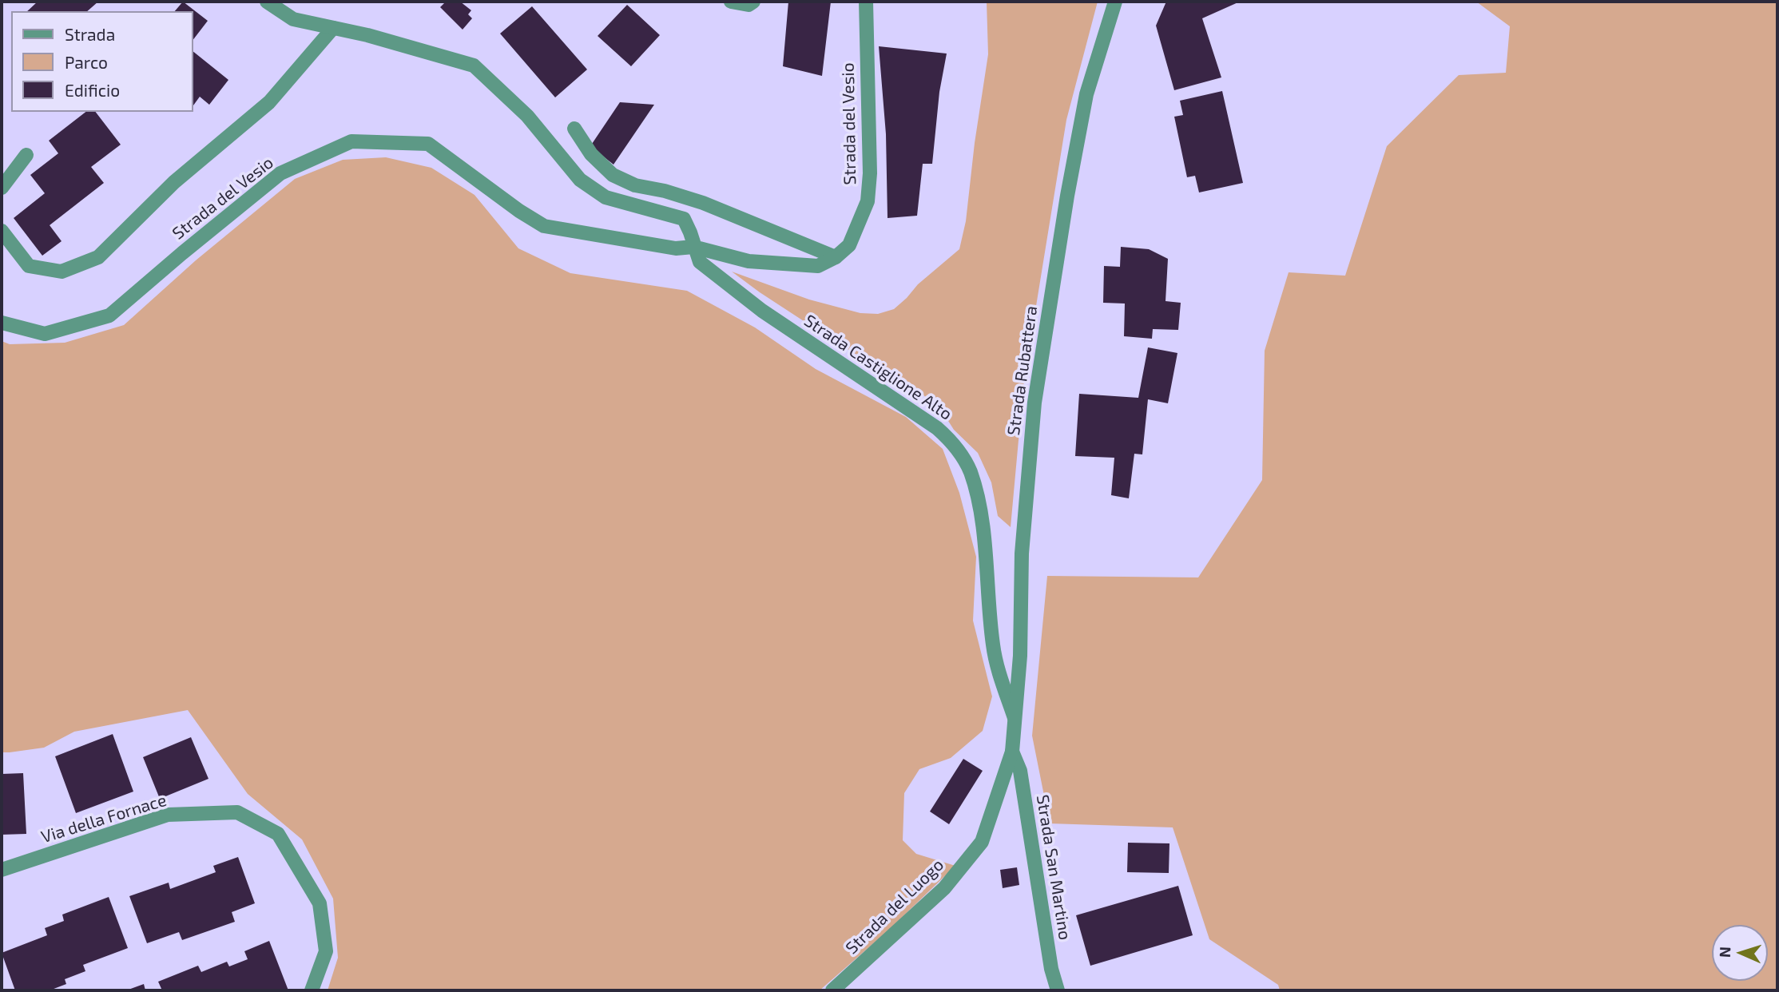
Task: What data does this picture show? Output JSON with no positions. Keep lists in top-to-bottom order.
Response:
{
  "streets": {
    "street": [
      "Strada del Vesio",
      "Strada Castiglione Alto",
      "Strada Rubattera",
      "Via della Fornace",
      "Strada San Martino",
      "Strada del Luogo"
    ]
  },
  "crossings": [
    ["Strada del Vesio", "Strada Castiglione Alto"],
    ["Strada Castiglione Alto", "Strada Rubattera"],
    ["Strada Rubattera", "Strada San Martino"],
    ["Strada Rubattera", "Strada del Luogo"],
    ["Strada San Martino", "Strada del Luogo"]
  ],
  "legend": ["Strada", "Parco", "Edificio"],
  "north": "left"
}
